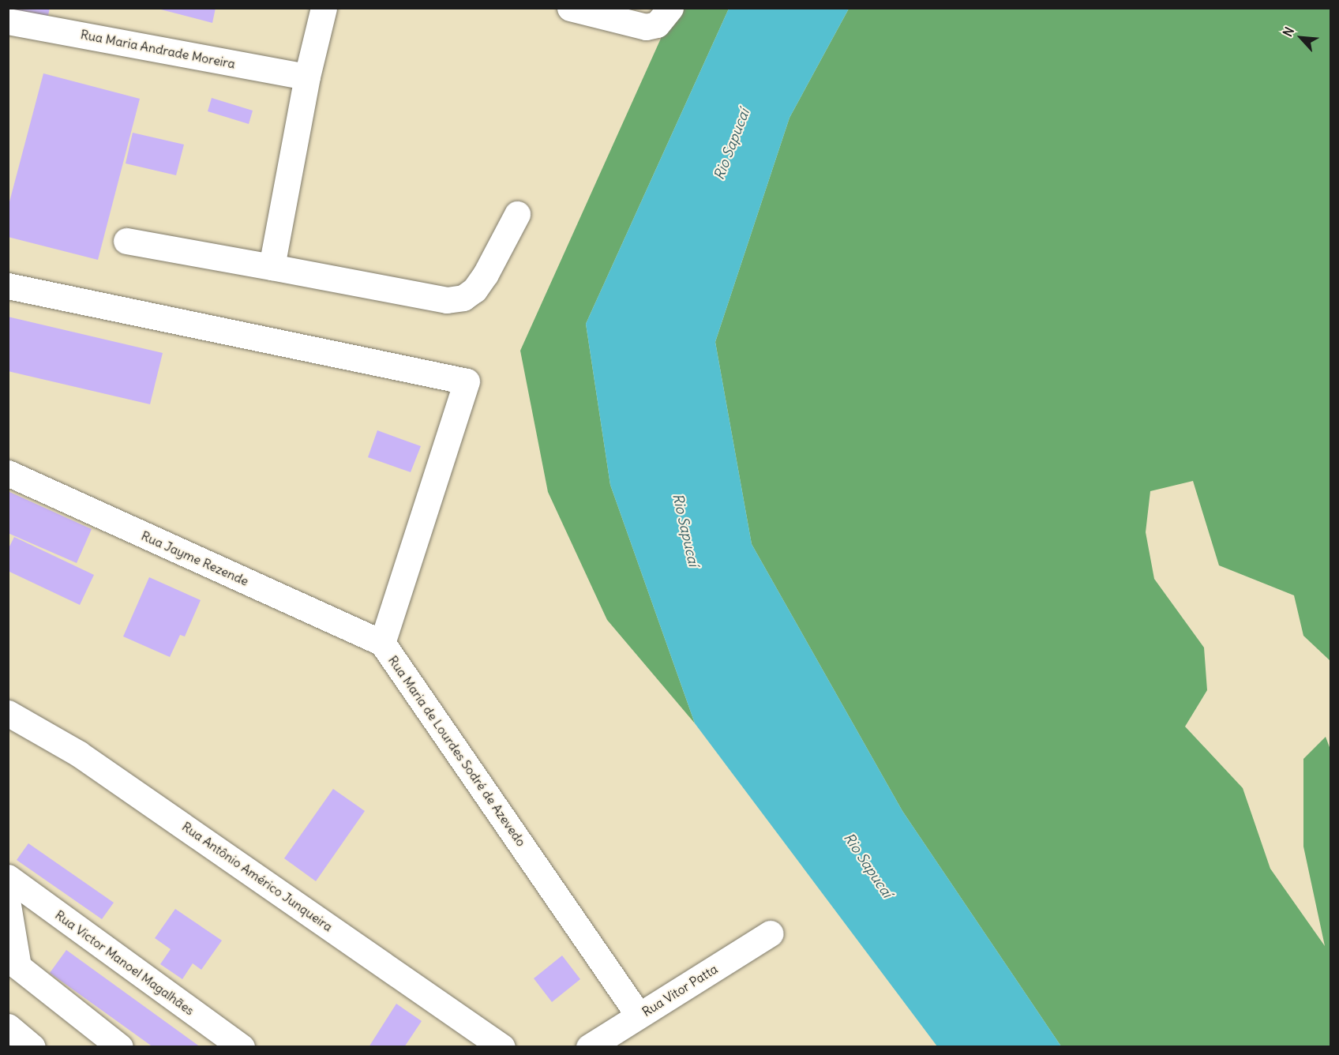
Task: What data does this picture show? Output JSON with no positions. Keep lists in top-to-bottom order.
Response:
{
  "streets": {
    "main road": [
      "Rua Maria Andrade Moreira",
      "Rua Jayme Rezende",
      "Rua Maria de Lourdes Sodré de Azevedo",
      "Rua Antônio Américo Junqueira",
      "Rua Victor Manoel Magalhães",
      "Rua Vitor Patta"
    ]
  },
  "crossings": [
    ["Rua Jayme Rezende", "Rua Maria de Lourdes Sodré de Azevedo"],
    ["Rua Maria de Lourdes Sodré de Azevedo", "Rua Vitor Patta"]
  ],
  "water": ["Rio Sapucaí"],
  "north": "top left"
}
